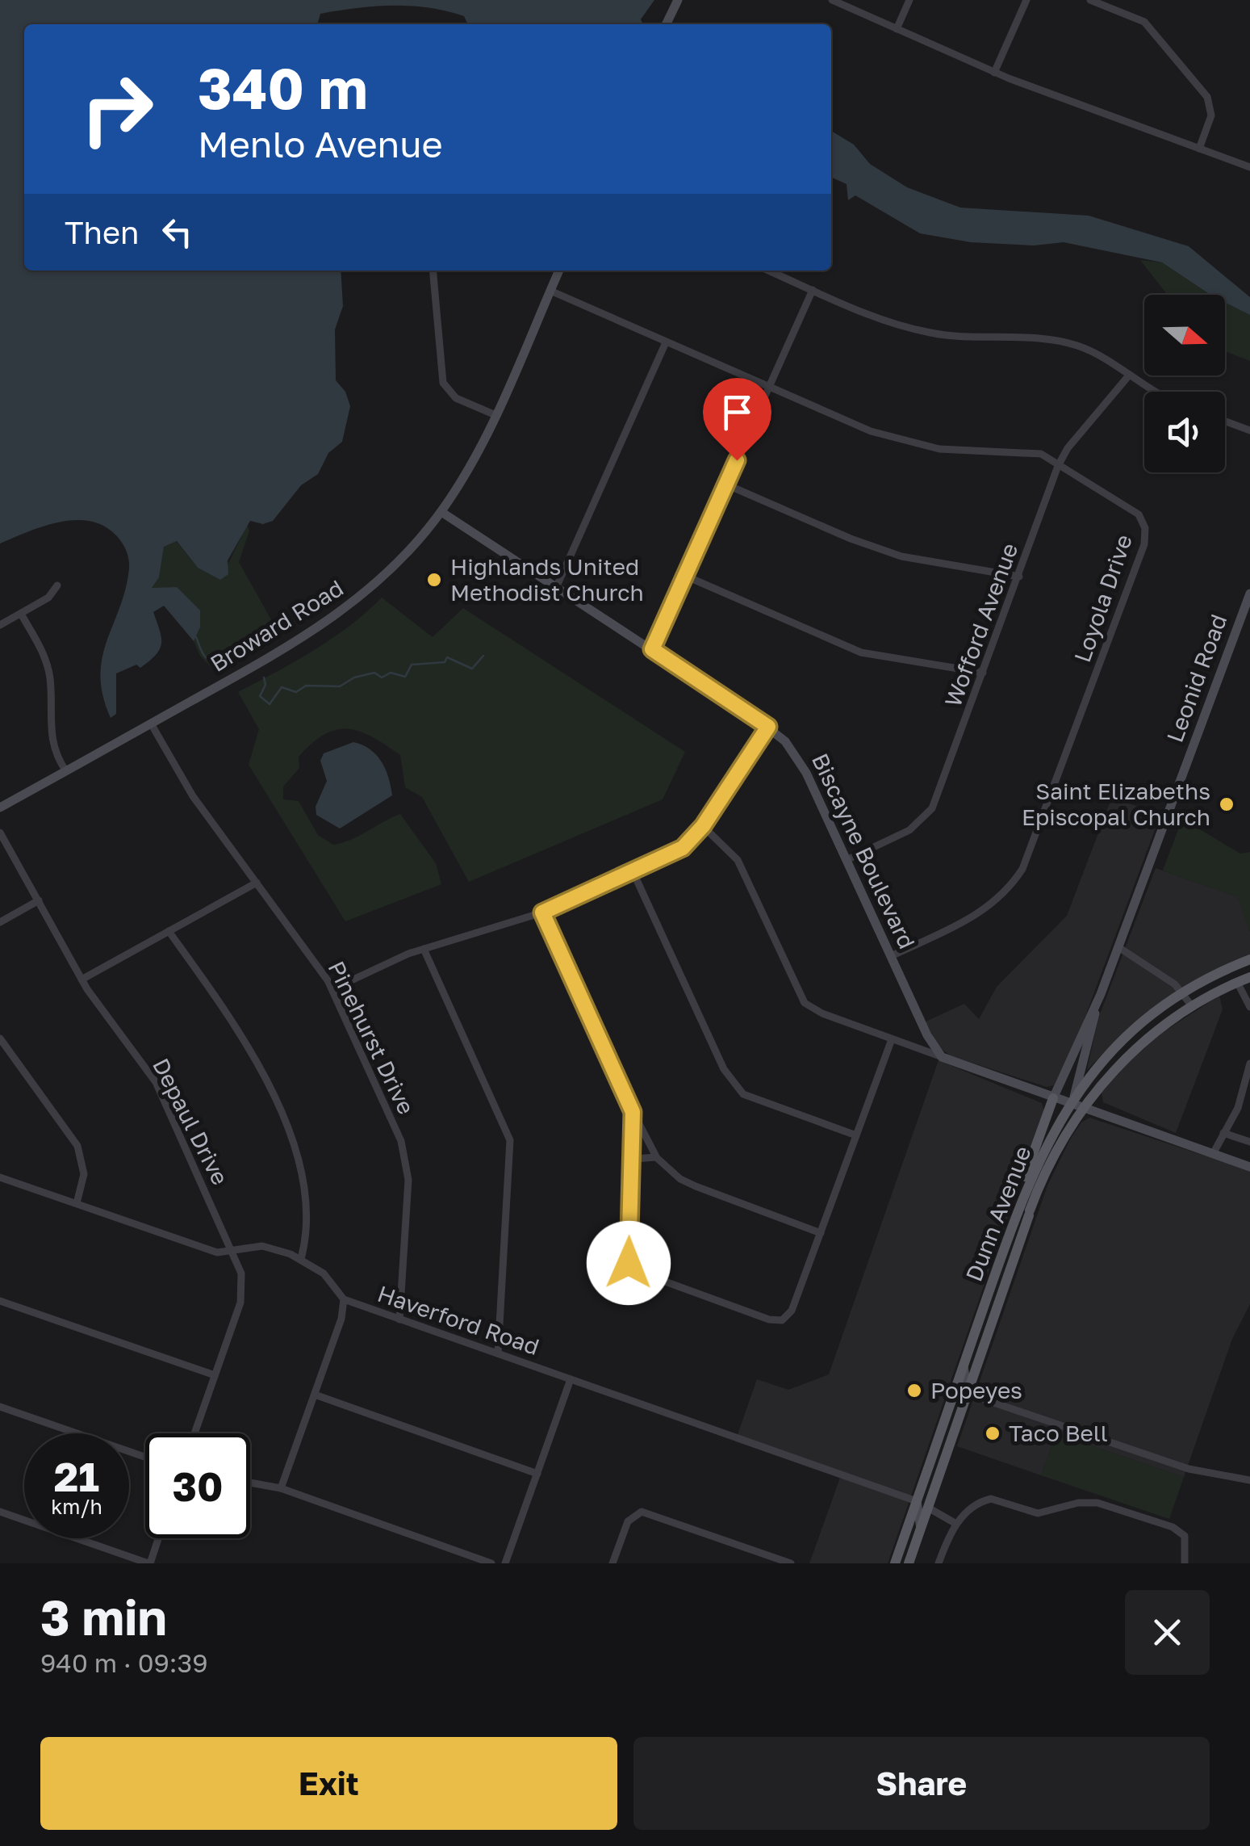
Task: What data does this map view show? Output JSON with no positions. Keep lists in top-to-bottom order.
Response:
{
  "streets": {
    "main road": ["Dunn Avenue"],
    "street": [
      "Loyola Drive",
      "Wofford Avenue",
      "Broward Road",
      "Leonid Road",
      "Biscayne Boulevard",
      "Pinehurst Drive",
      "Depaul Drive",
      "Haverford Road"
    ]
  },
  "crossings": [
    ["Loyola Drive", "Wofford Avenue"],
    ["Loyola Drive", "Broward Road"],
    ["Loyola Drive", "Biscayne Boulevard"],
    ["Wofford Avenue", "Biscayne Boulevard"],
    ["Broward Road", "Biscayne Boulevard"],
    ["Broward Road", "Pinehurst Drive"],
    ["Leonid Road", "Dunn Avenue"],
    ["Pinehurst Drive", "Haverford Road"],
    ["Depaul Drive", "Haverford Road"],
    ["Dunn Avenue", "Haverford Road"]
  ],
  "places": [
    "Highlands United Methodist Church",
    "Saint Elizabeths Episcopal Church",
    "Popeyes",
    "Taco Bell"
  ],
  "north": "right",
  "page": {
    "turn": ["340 m", "Menlo Avenue"],
    "then": "Then",
    "speed": "21 km/h",
    "limit": "30",
    "heading": ["3 min", "940 m · 09:39"],
    "buttons": ["Exit", "Share"]
  }
}
